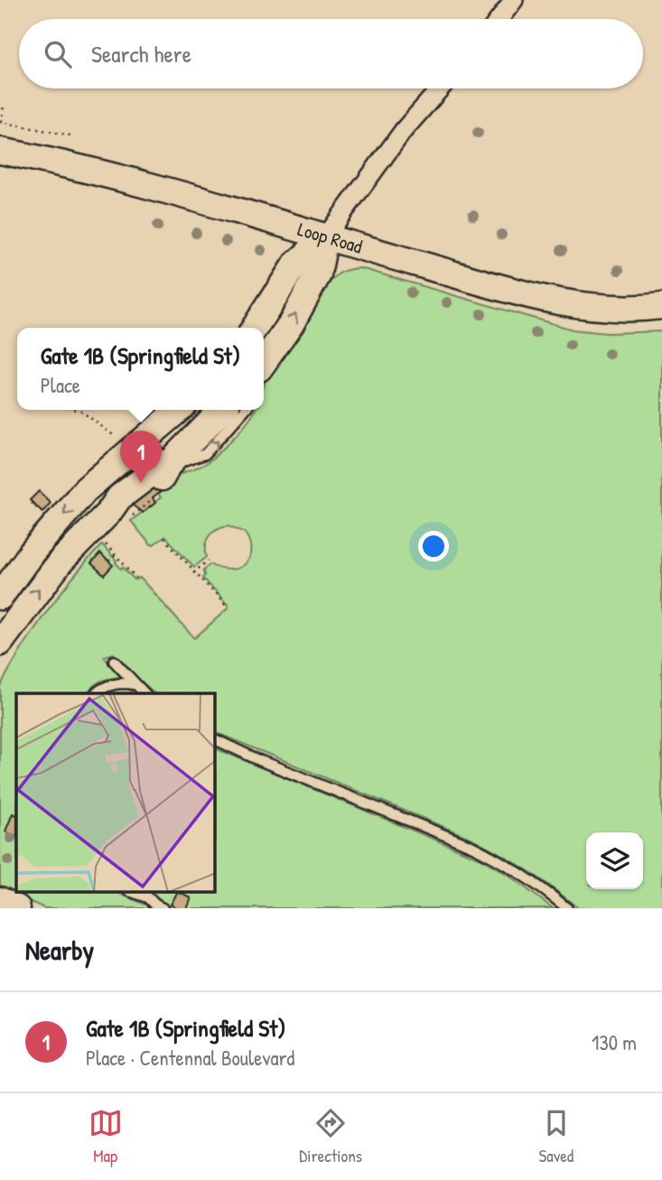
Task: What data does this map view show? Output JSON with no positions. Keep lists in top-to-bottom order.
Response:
{
  "streets": {
    "street": ["Loop Road"]
  },
  "page": {
    "search": "Search here",
    "popup": ["Gate 1B (Springfield St)", "Place"],
    "pins": "1",
    "heading": "Nearby",
    "list": [
      {
        "mark": "1",
        "name": "Gate 1B (Springfield St)",
        "note": "Place · Centennal Boulevard",
        "value": "130 m"
      }
    ],
    "nav": ["Map", "Directions", "Saved"]
  }
}
